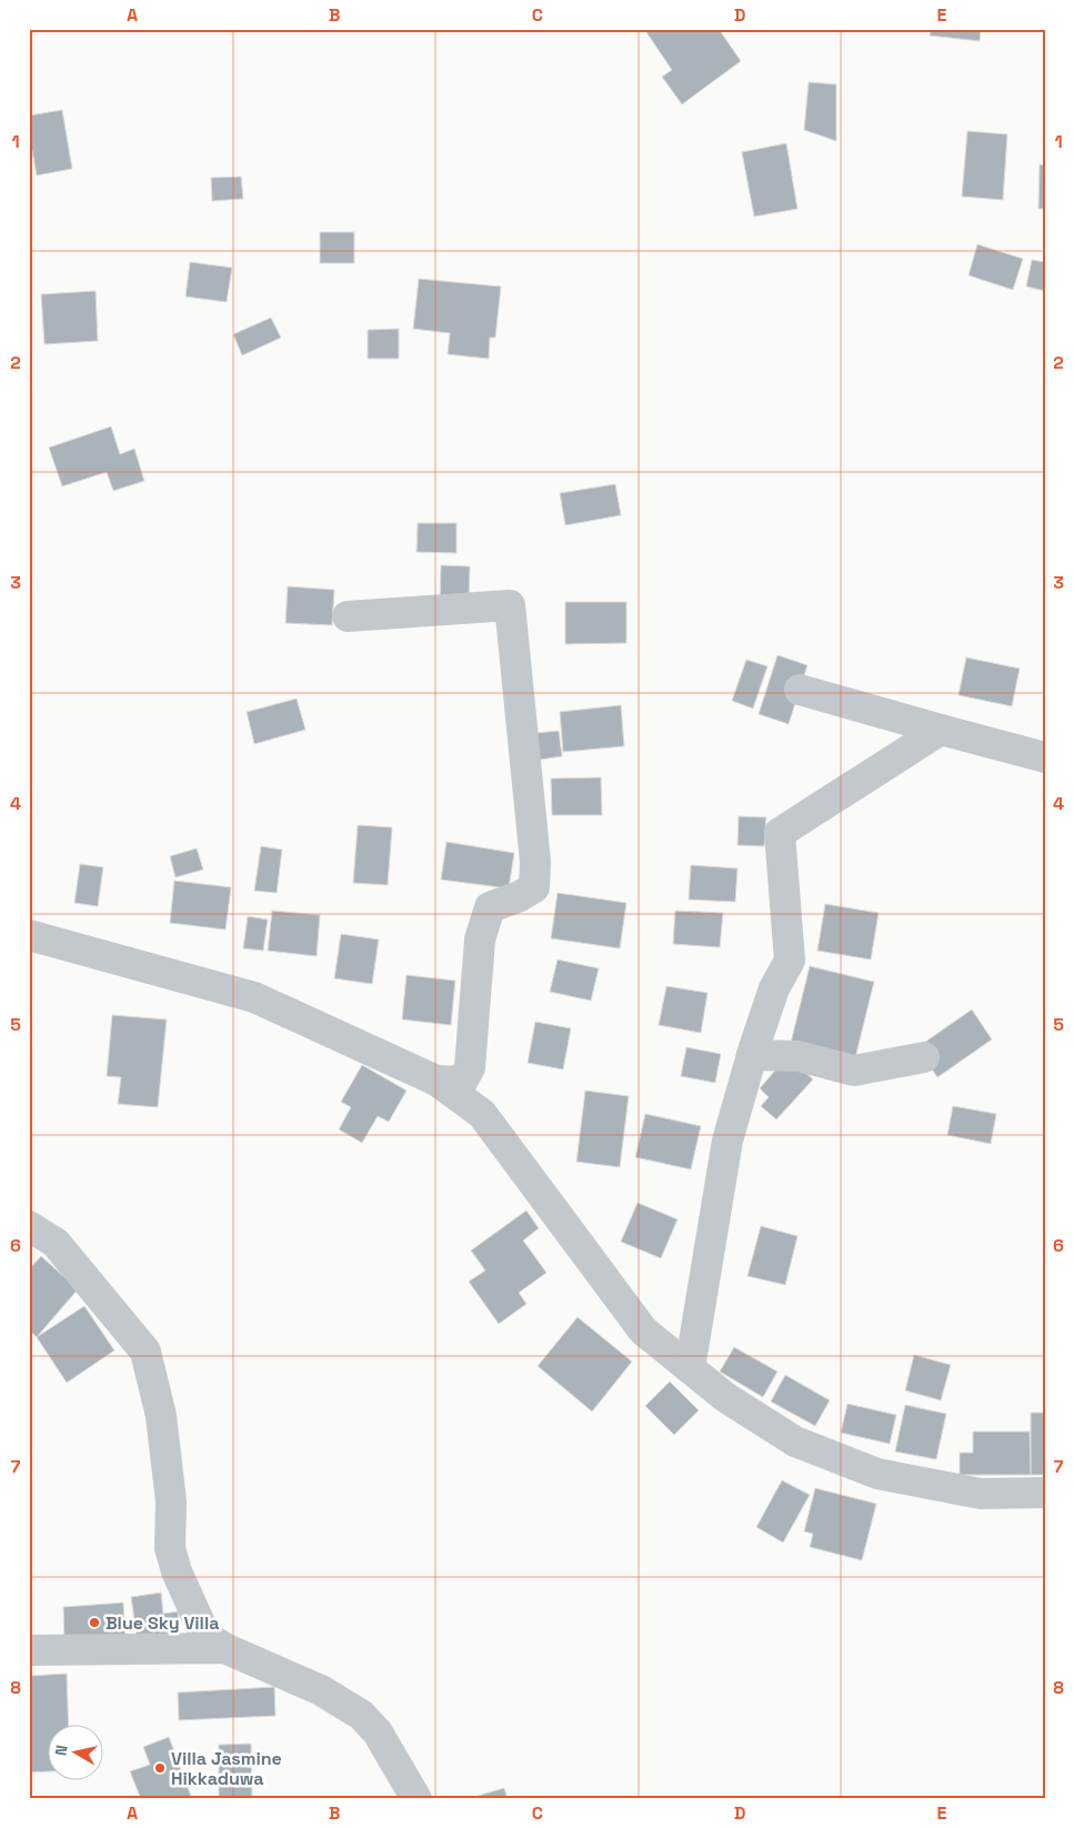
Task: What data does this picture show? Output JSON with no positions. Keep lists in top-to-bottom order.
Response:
{
  "places": ["Blue Sky Villa", "Villa Jasmine Hikkaduwa"],
  "north": "left",
  "grid": {
    "columns": [
      "A",
      "B",
      "C",
      "D",
      "E"
    ],
    "rows": [
      "1",
      "2",
      "3",
      "4",
      "5",
      "6",
      "7",
      "8"
    ]
  }
}
